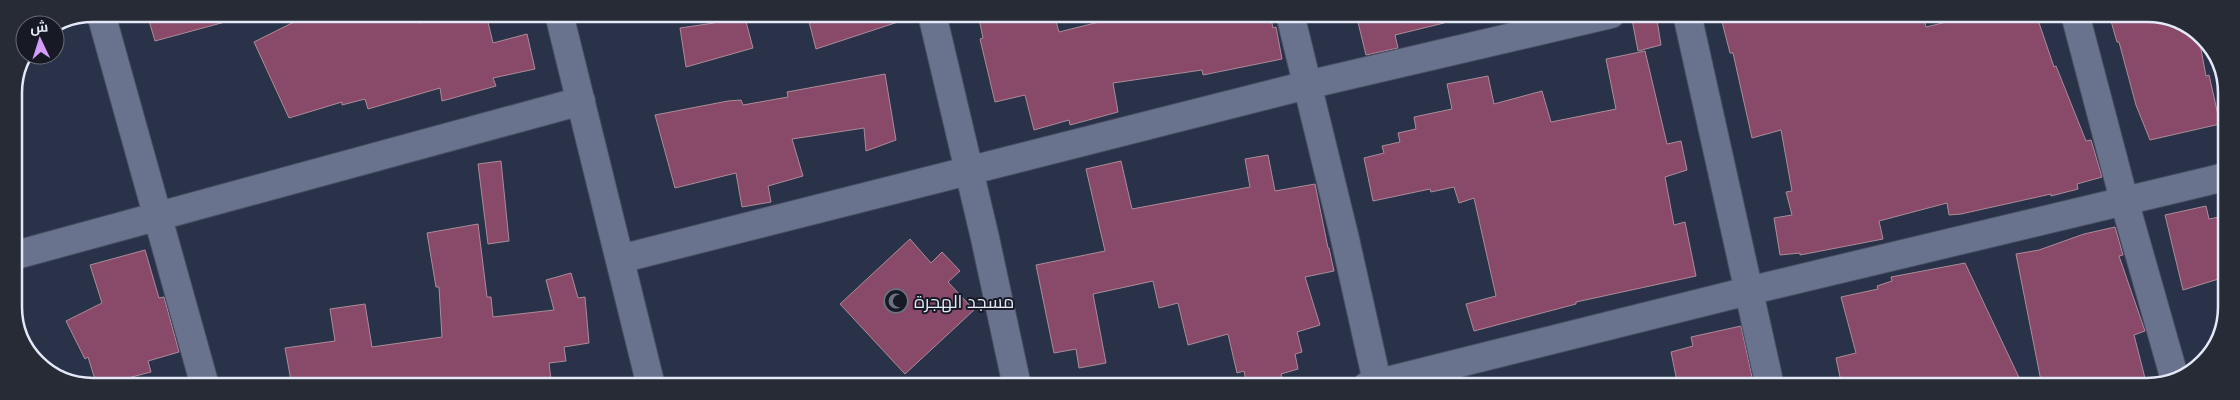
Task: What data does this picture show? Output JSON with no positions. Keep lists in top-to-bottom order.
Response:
{
  "places": {
    "mosque": ["مسجد الهجرة"]
  },
  "north": "top"
}
